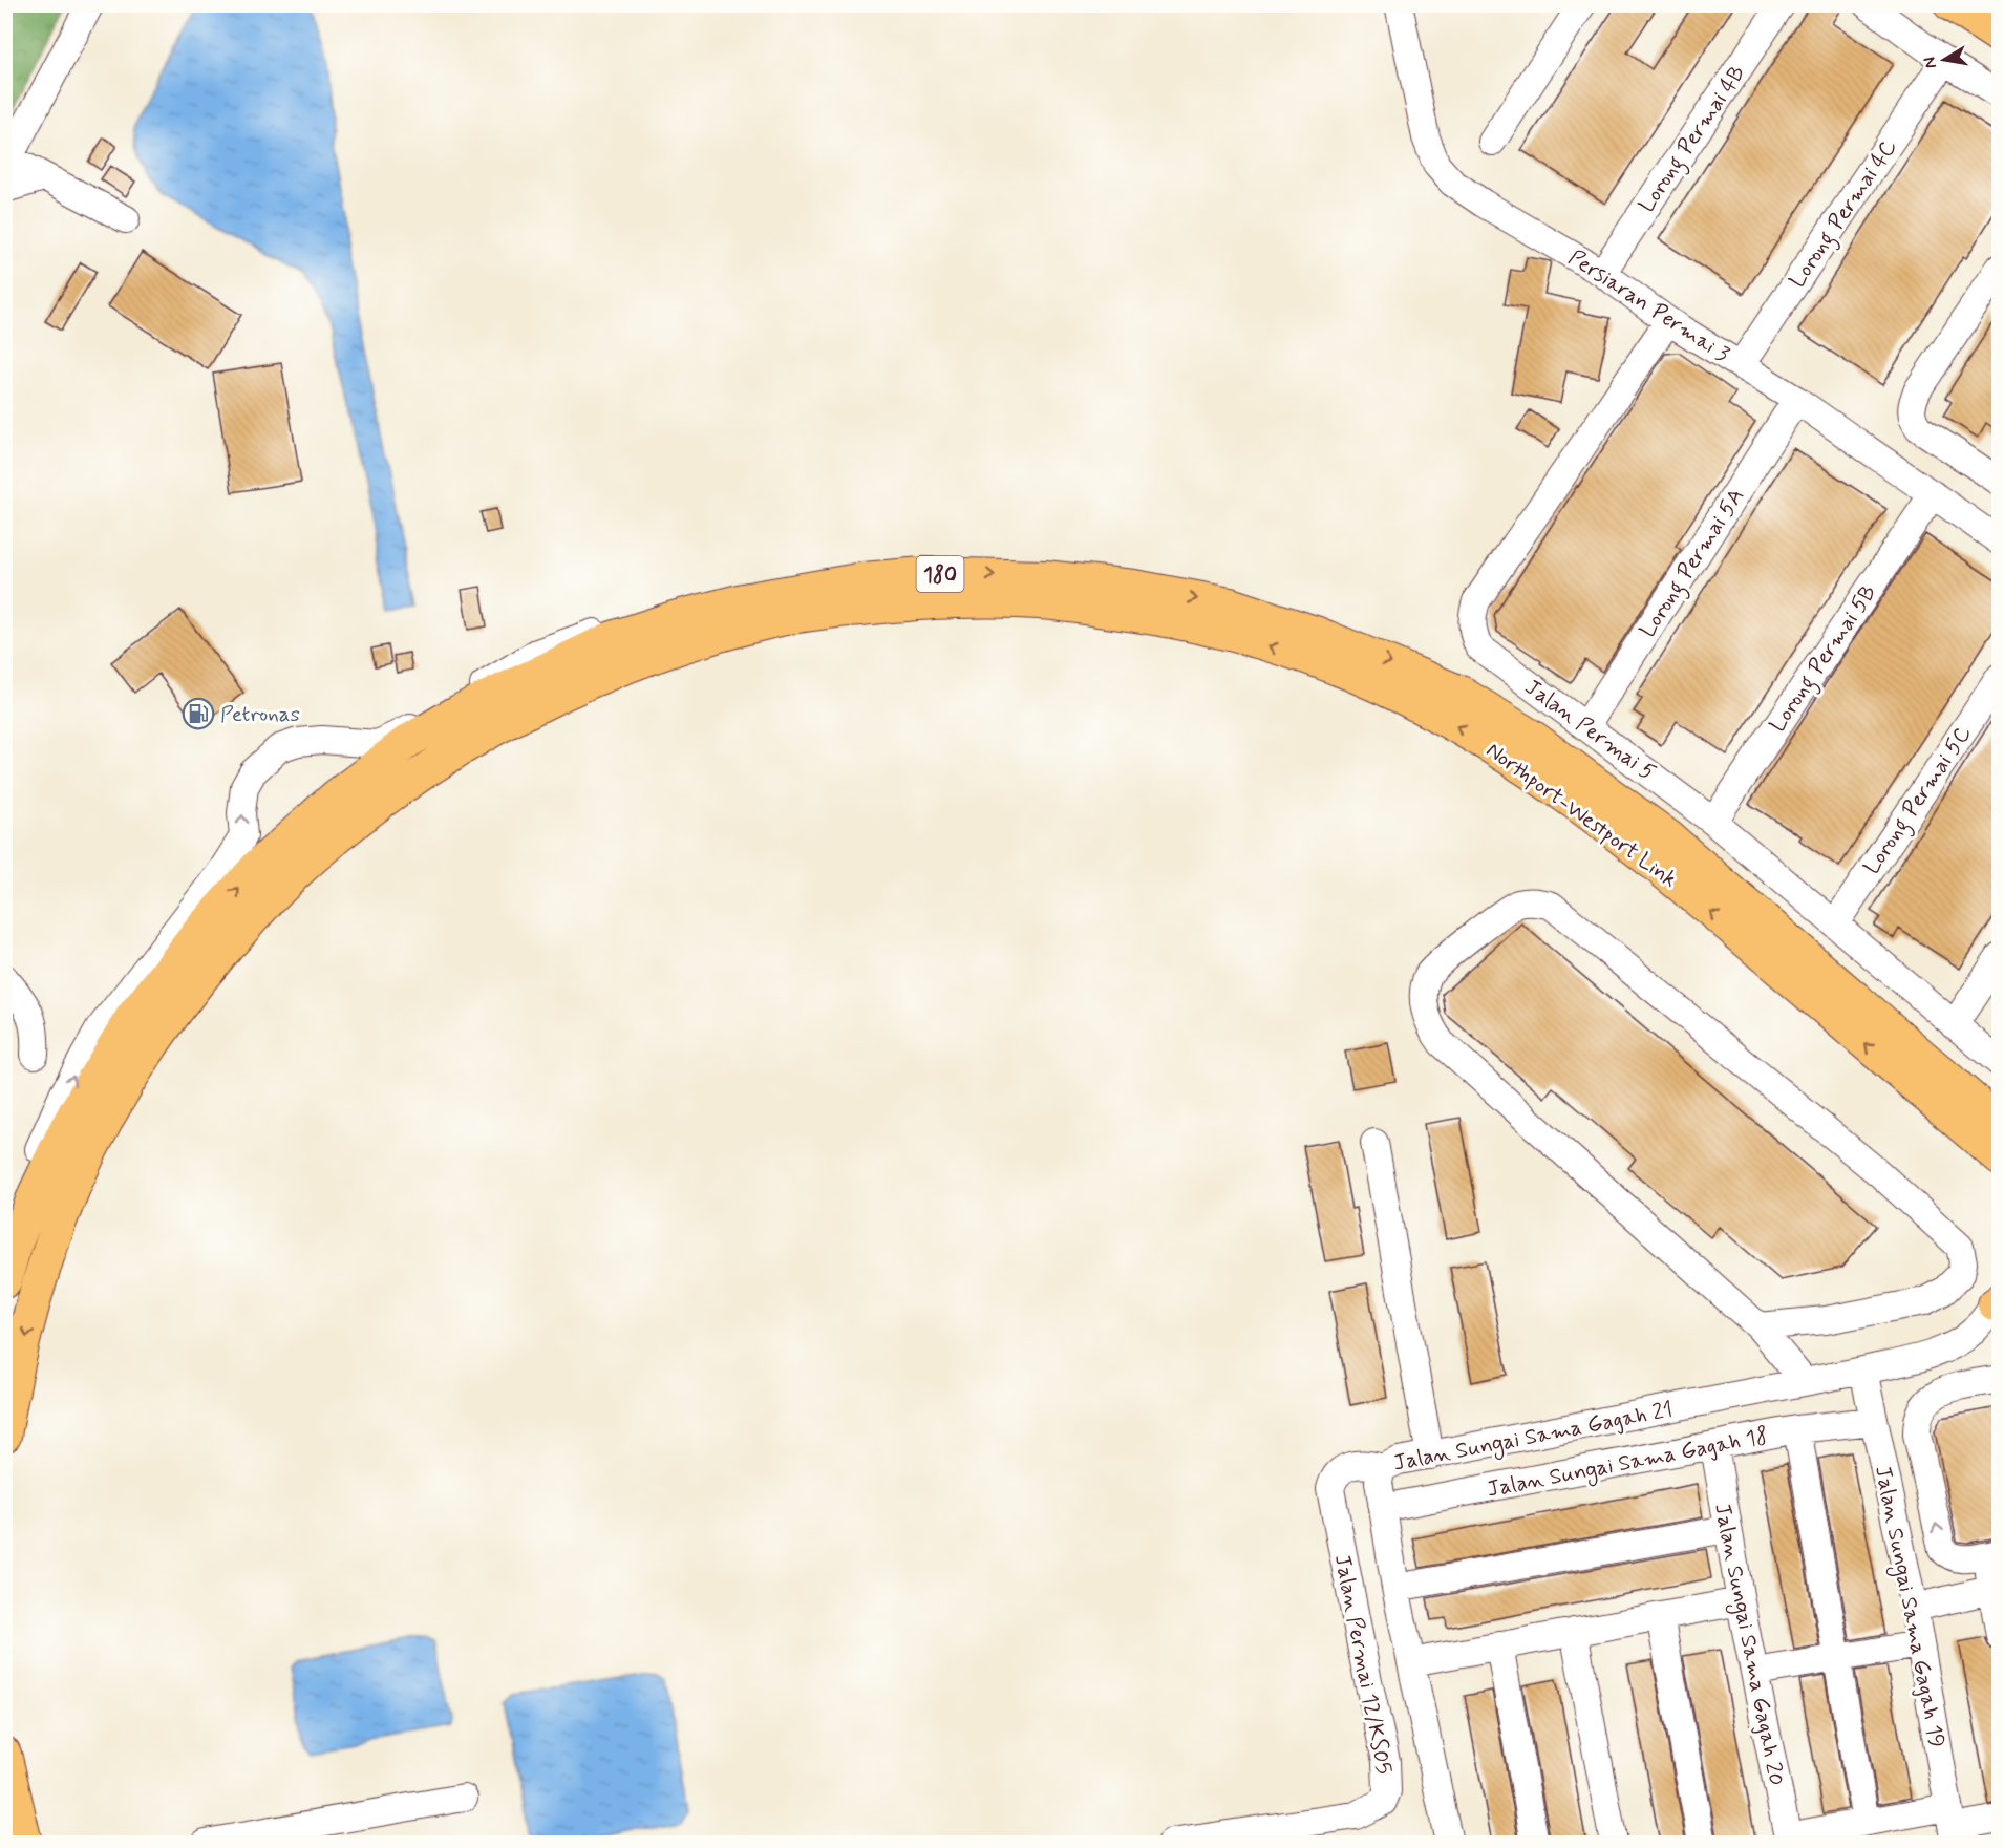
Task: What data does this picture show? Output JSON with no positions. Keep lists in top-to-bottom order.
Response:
{
  "streets": {
    "main road": ["180", "Northport-Westport Link"],
    "street": [
      "Lorong Permai 4B",
      "Lorong Permai 4C",
      "Persiaran Permai 3",
      "Lorong Permai 5A",
      "Lorong Permai 5B",
      "Jalan Permai 5",
      "Lorong Permai 5C",
      "Jalan Sungai Sama Gagah 21",
      "Jalan Sungai Sama Gagah 18",
      "Jalan Sungai Sama Gagah 19",
      "Jalan Sungai Sama Gagah 20",
      "Jalan Permai 12/KS05"
    ]
  },
  "crossings": [
    ["Lorong Permai 4B", "Persiaran Permai 3"],
    ["Lorong Permai 4C", "Persiaran Permai 3"],
    ["Persiaran Permai 3", "Lorong Permai 5A"],
    ["Persiaran Permai 3", "Lorong Permai 5B"],
    ["Persiaran Permai 3", "Jalan Permai 5"],
    ["Lorong Permai 5A", "Jalan Permai 5"],
    ["Lorong Permai 5B", "Jalan Permai 5"],
    ["Jalan Permai 5", "Lorong Permai 5C"],
    ["Jalan Sungai Sama Gagah 21", "Jalan Sungai Sama Gagah 18"],
    ["Jalan Sungai Sama Gagah 21", "Jalan Sungai Sama Gagah 19"],
    ["Jalan Sungai Sama Gagah 21", "Jalan Permai 12/KS05"],
    ["Jalan Sungai Sama Gagah 18", "Jalan Sungai Sama Gagah 19"],
    ["Jalan Sungai Sama Gagah 18", "Jalan Sungai Sama Gagah 20"]
  ],
  "places": {
    "fuel station": ["Petronas"]
  },
  "north": "left"
}
